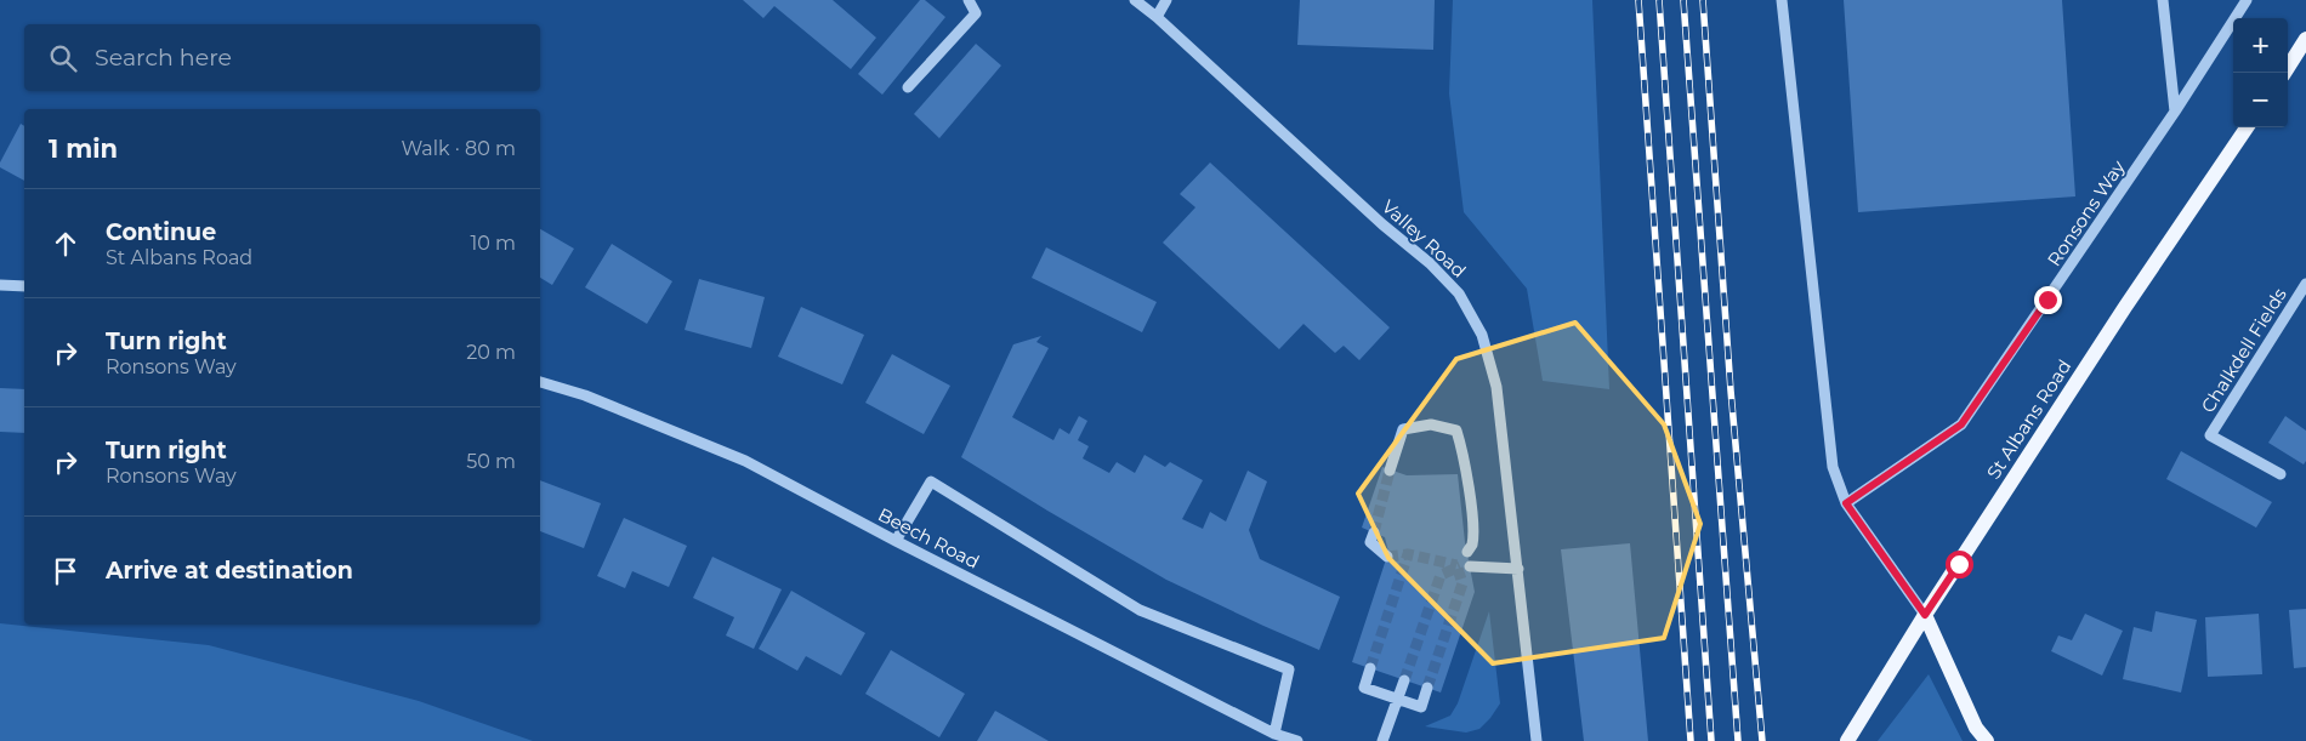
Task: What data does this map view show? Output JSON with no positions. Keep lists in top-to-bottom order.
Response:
{
  "streets": {
    "main road": ["St Albans Road"],
    "street": [
      "Ronsons Way",
      "Valley Road",
      "Chalkdell Fields",
      "Beech Road"
    ]
  },
  "page": {
    "map_buttons": ["+", "−"],
    "search": "Search here",
    "heading": ["1 min", "Walk · 80 m"],
    "list": [
      ["Continue", "St Albans Road", "10 m"],
      ["Turn right", "Ronsons Way", "20 m"],
      ["Turn right", "Ronsons Way", "50 m"],
      "Arrive at destination"
    ]
  }
}
